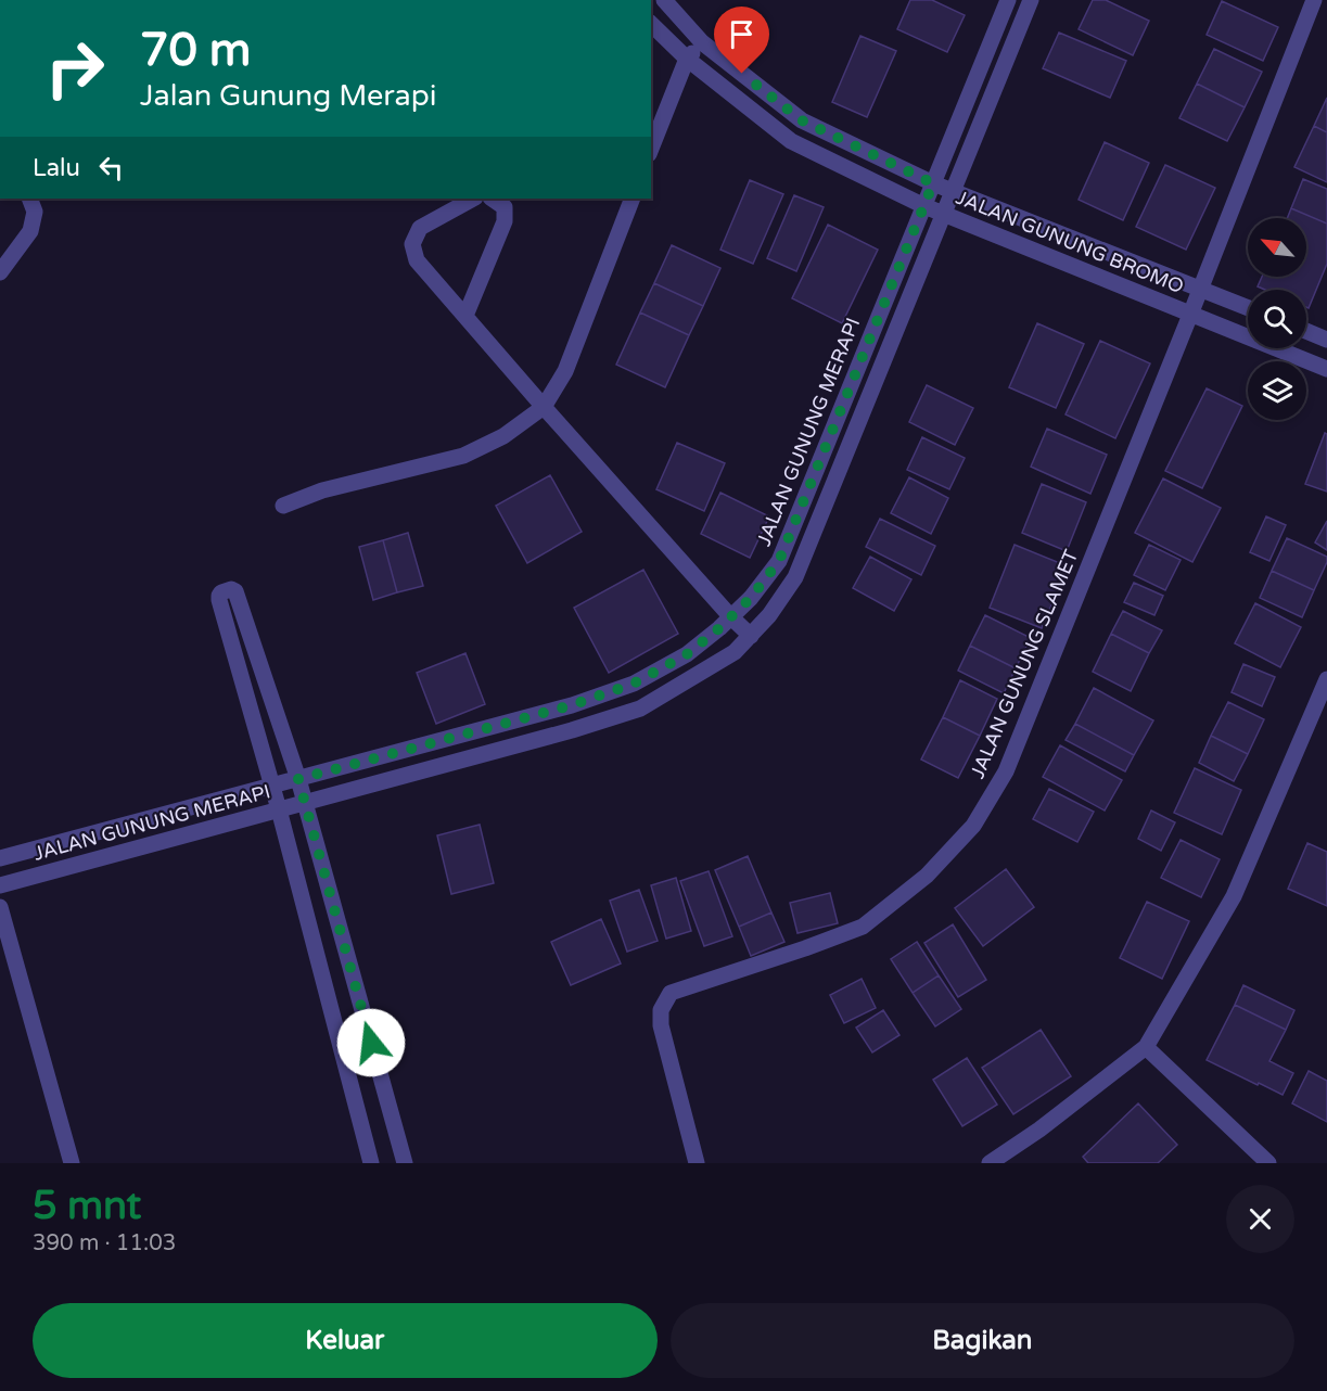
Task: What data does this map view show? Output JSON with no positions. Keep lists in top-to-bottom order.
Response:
{
  "streets": {
    "street": ["JALAN GUNUNG BROMO", "JALAN GUNUNG MERAPI", "JALAN GUNUNG SLAMET"]
  },
  "crossings": [
    ["JALAN GUNUNG BROMO", "JALAN GUNUNG MERAPI"],
    ["JALAN GUNUNG BROMO", "JALAN GUNUNG SLAMET"]
  ],
  "north": "top left",
  "page": {
    "turn": ["70 m", "Jalan Gunung Merapi"],
    "then": "Lalu",
    "heading": ["5 mnt", "390 m · 11:03"],
    "buttons": ["Keluar", "Bagikan"]
  }
}
